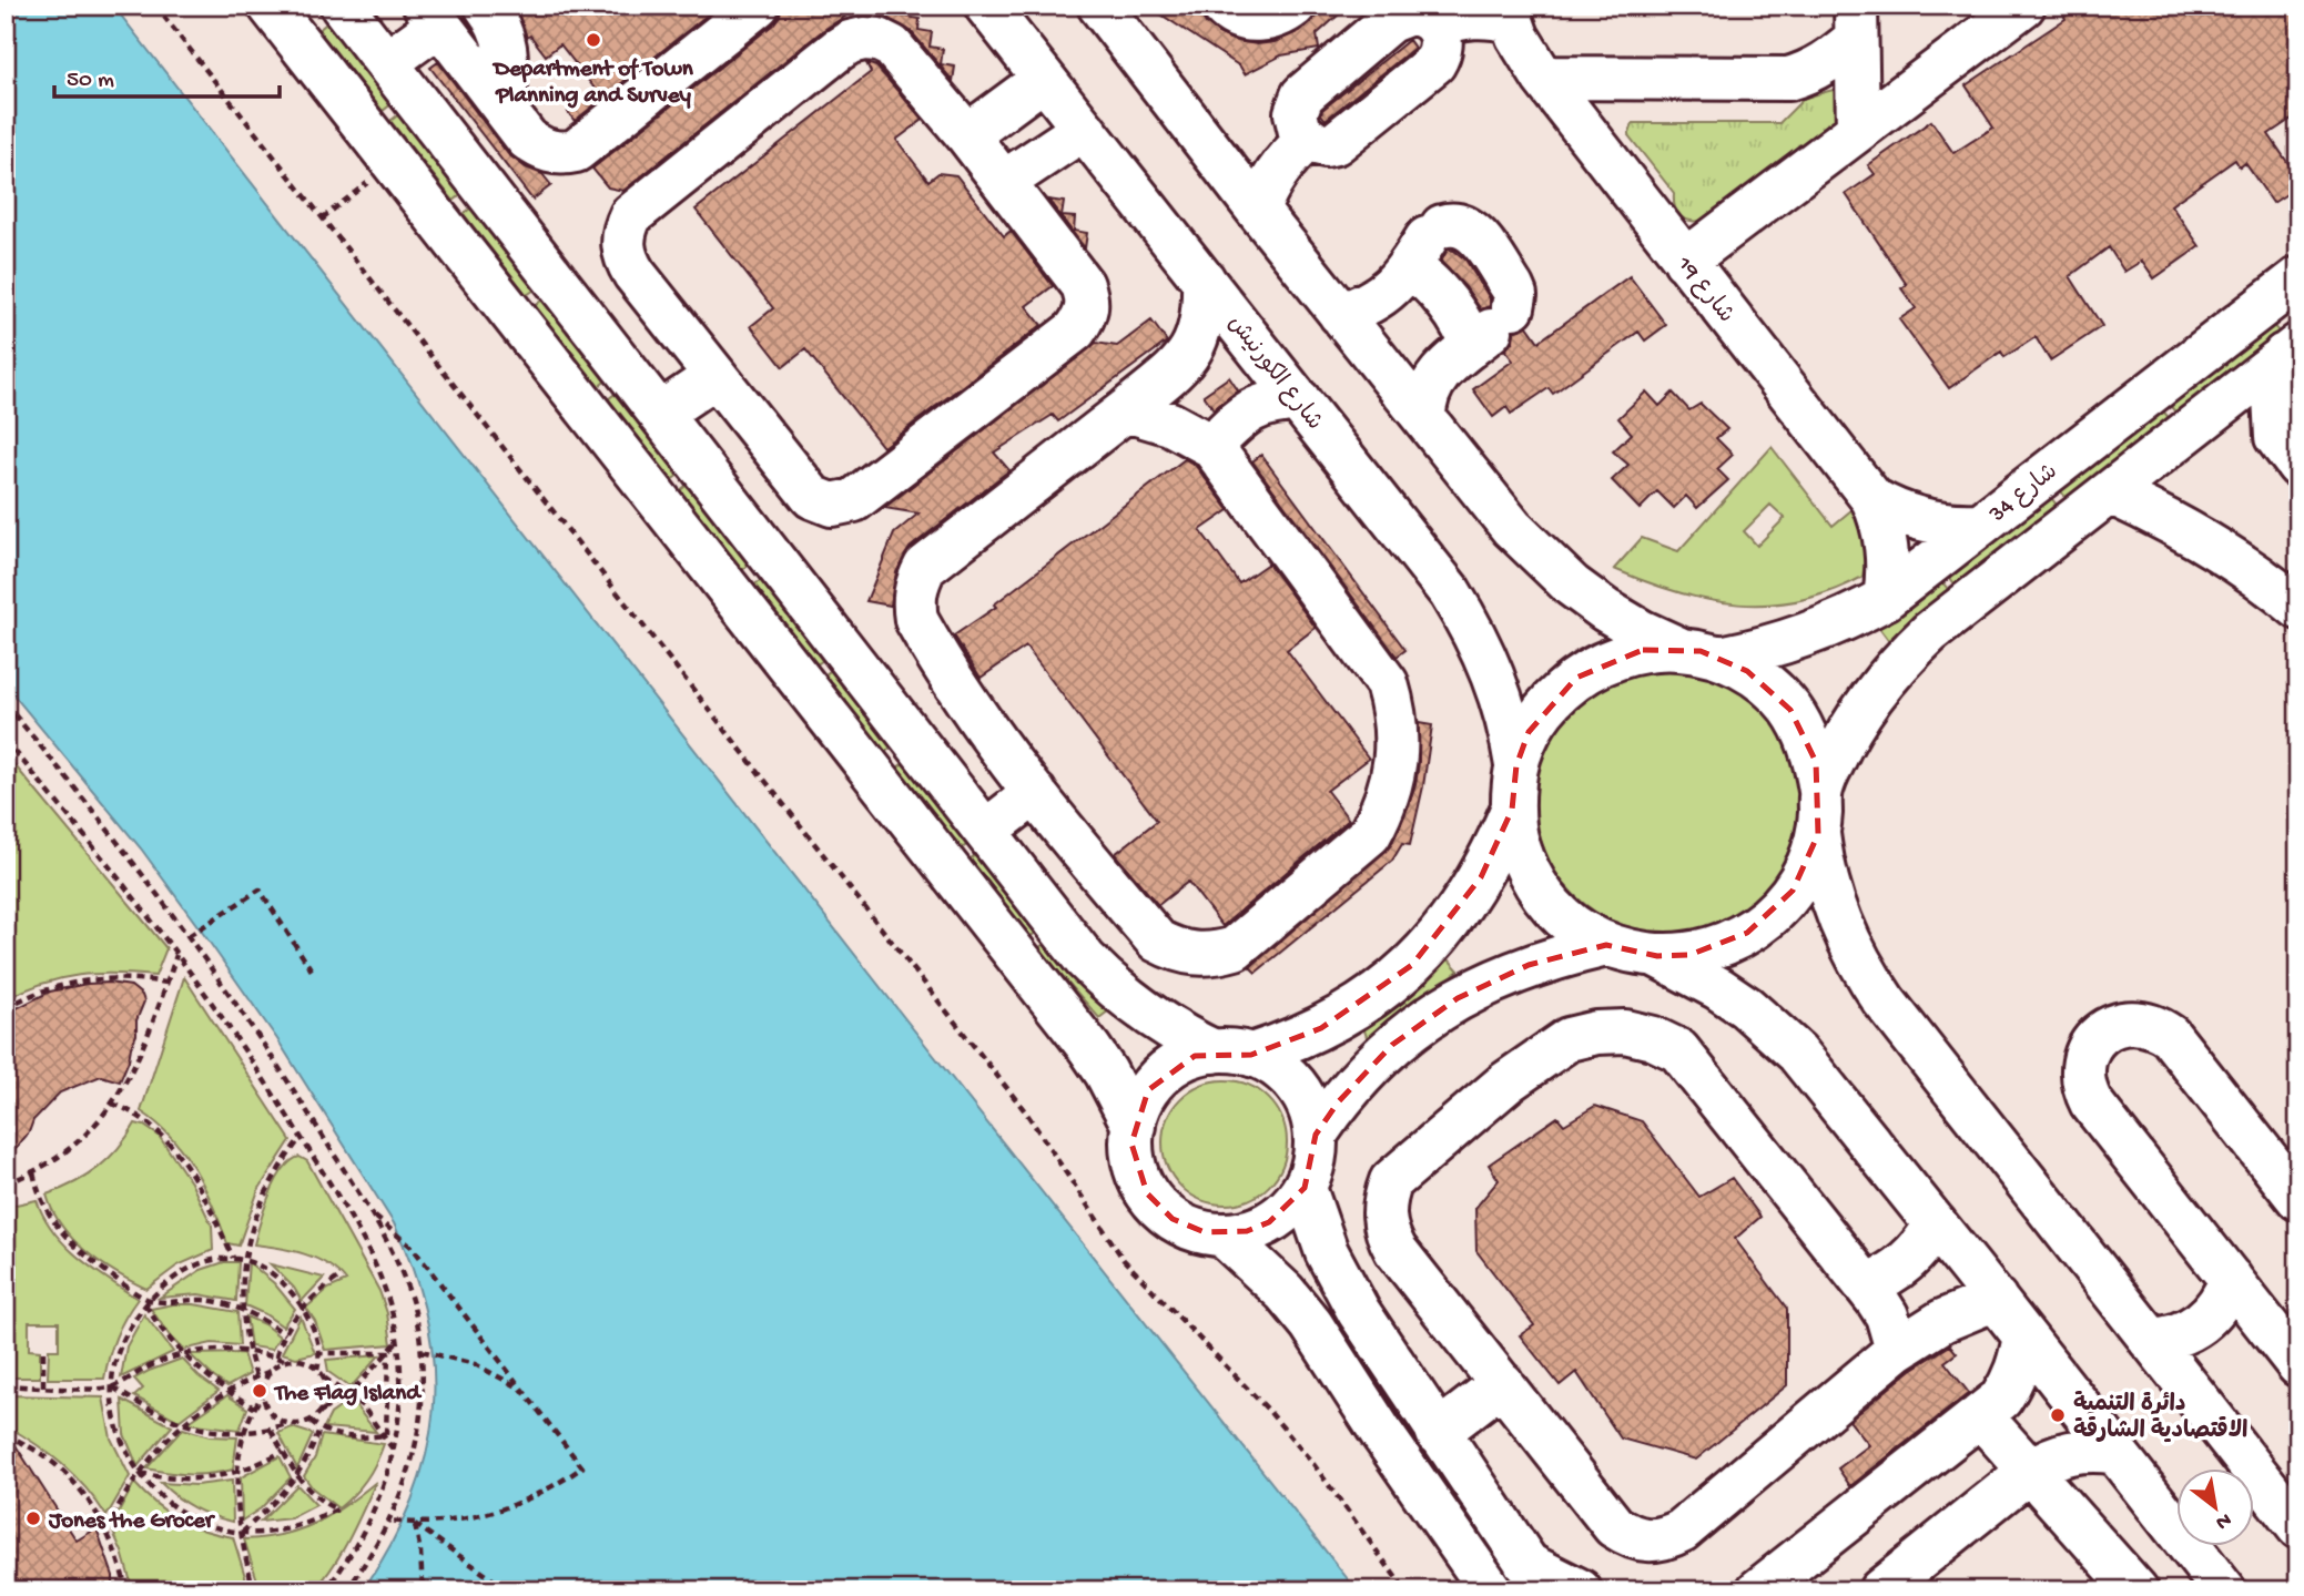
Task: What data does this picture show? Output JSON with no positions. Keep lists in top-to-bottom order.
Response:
{
  "streets": {
    "street": ["شارع 19", "شارع الكورنيش", "شارع 34"]
  },
  "crossings": [
    ["شارع 19", "شارع 34"]
  ],
  "places": [
    "Department of Town Planning and Survey",
    "The Flag Island",
    "دائرة التنمية الاقتصادية الشارقة",
    "Jones the Grocer"
  ],
  "scale_bar": "50 m",
  "north": "bottom right"
}
